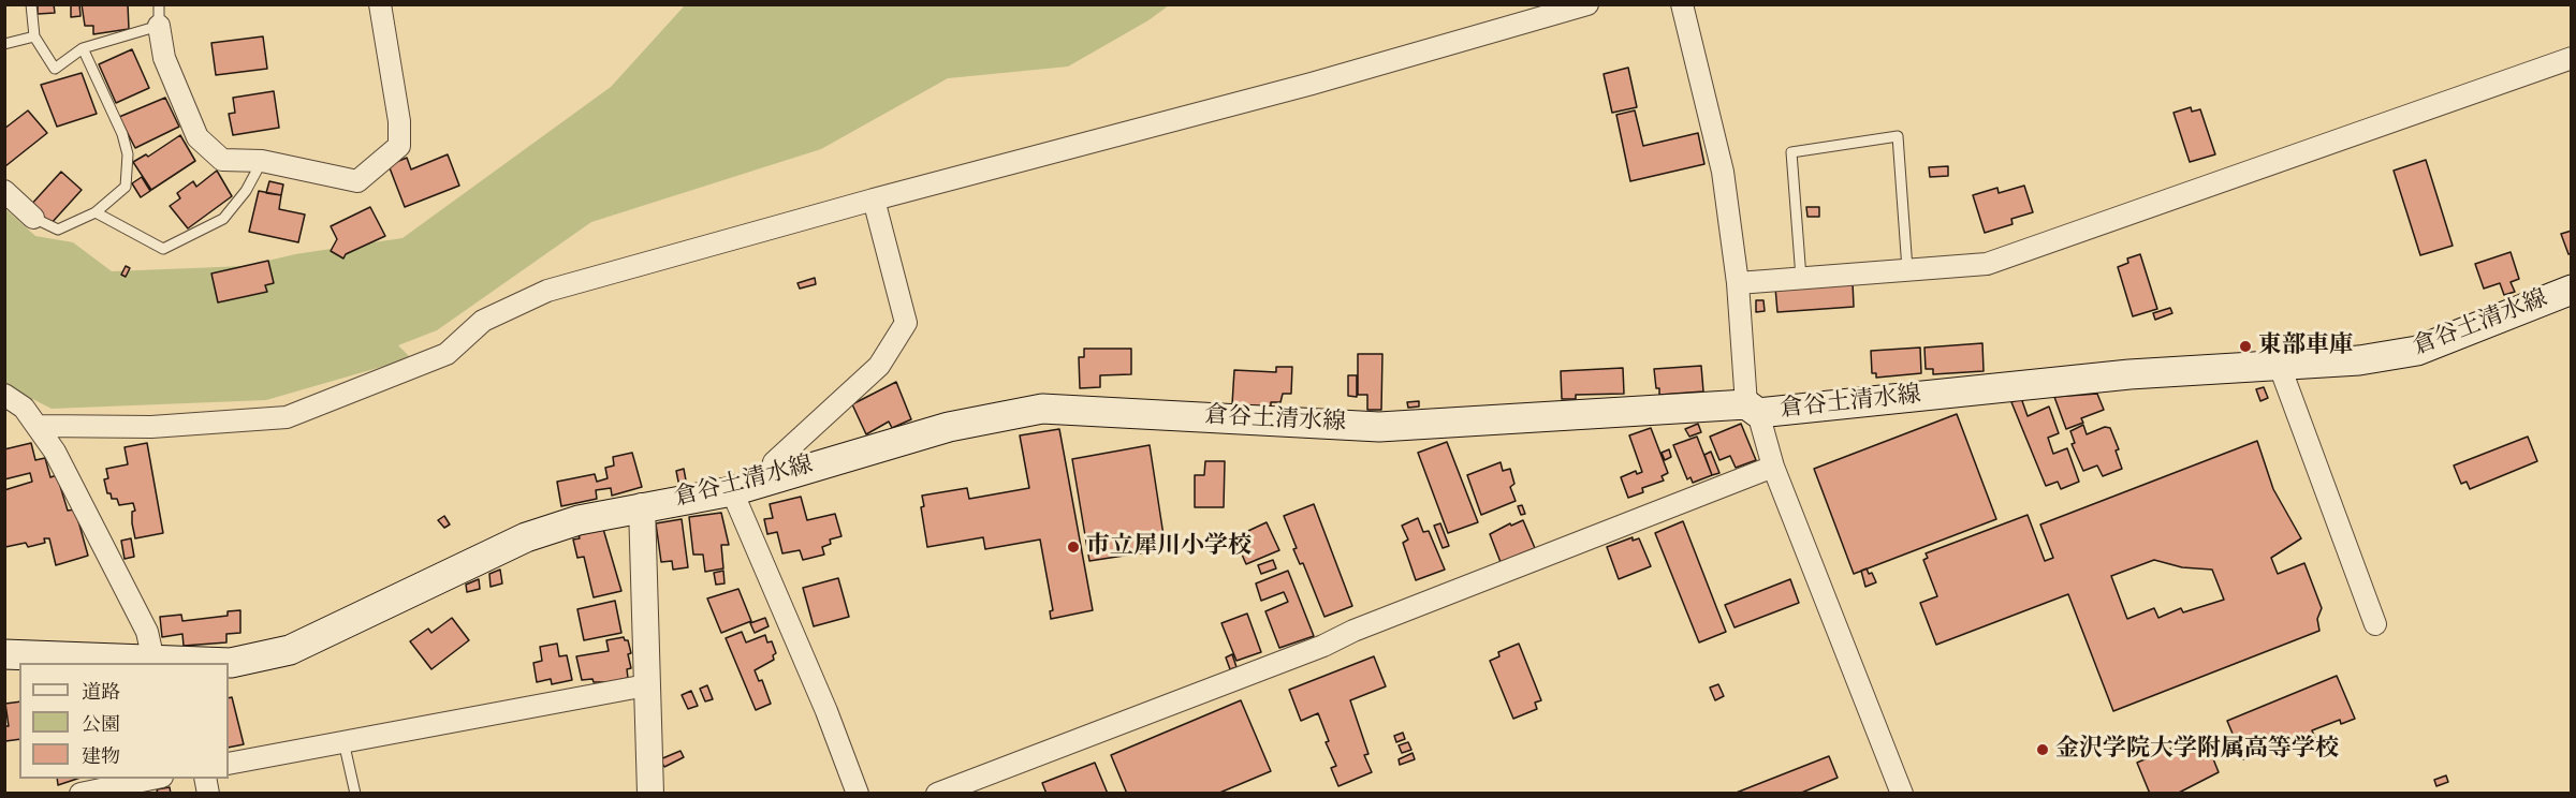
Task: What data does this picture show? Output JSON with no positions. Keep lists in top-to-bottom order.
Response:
{
  "streets": {
    "main road": ["倉谷土清水線"]
  },
  "places": ["東部車庫", "市立犀川小学校", "金沢学院大学附属高等学校"],
  "legend": ["道路", "公園", "建物"]
}
